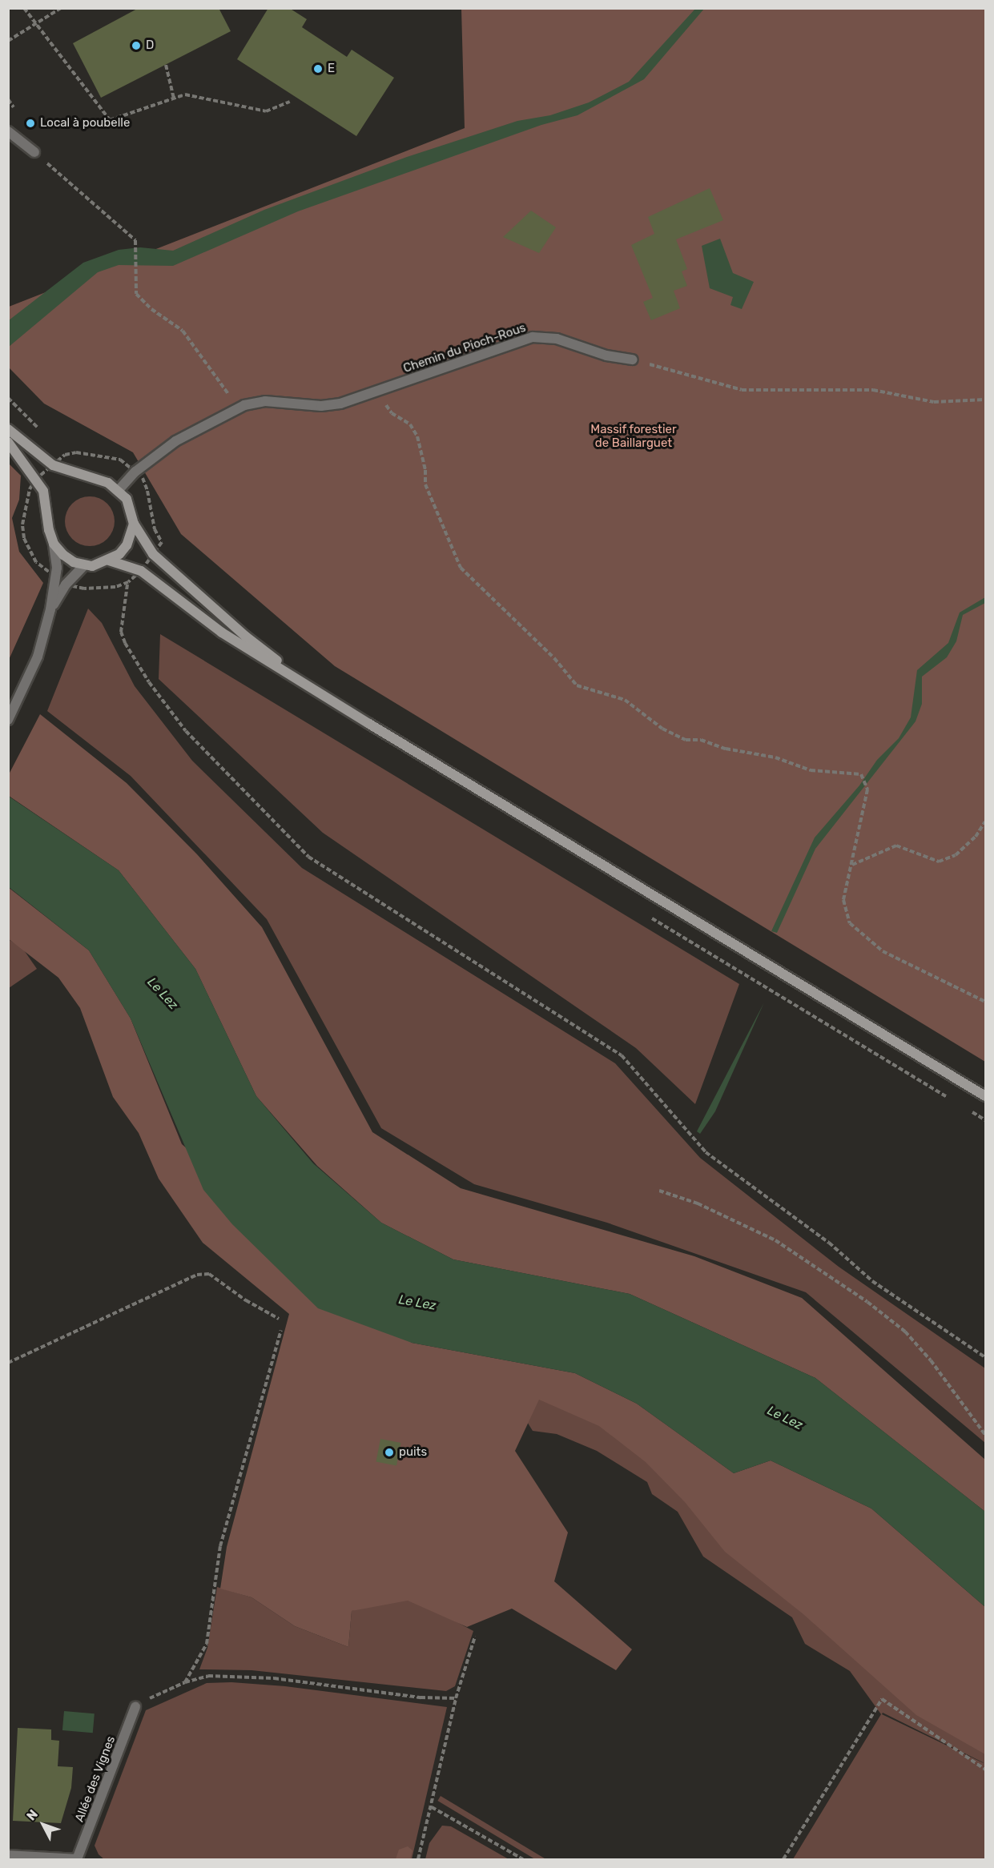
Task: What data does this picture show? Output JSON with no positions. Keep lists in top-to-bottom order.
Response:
{
  "streets": {
    "street": ["Chemin du Pioch-Rous", "Allée des Vignes"]
  },
  "water": ["Le Lez"],
  "parks": ["Massif forestier de Baillarguet"],
  "places": [
    "D",
    "E",
    "Local à poubelle",
    "puits"
  ],
  "north": "top left"
}
